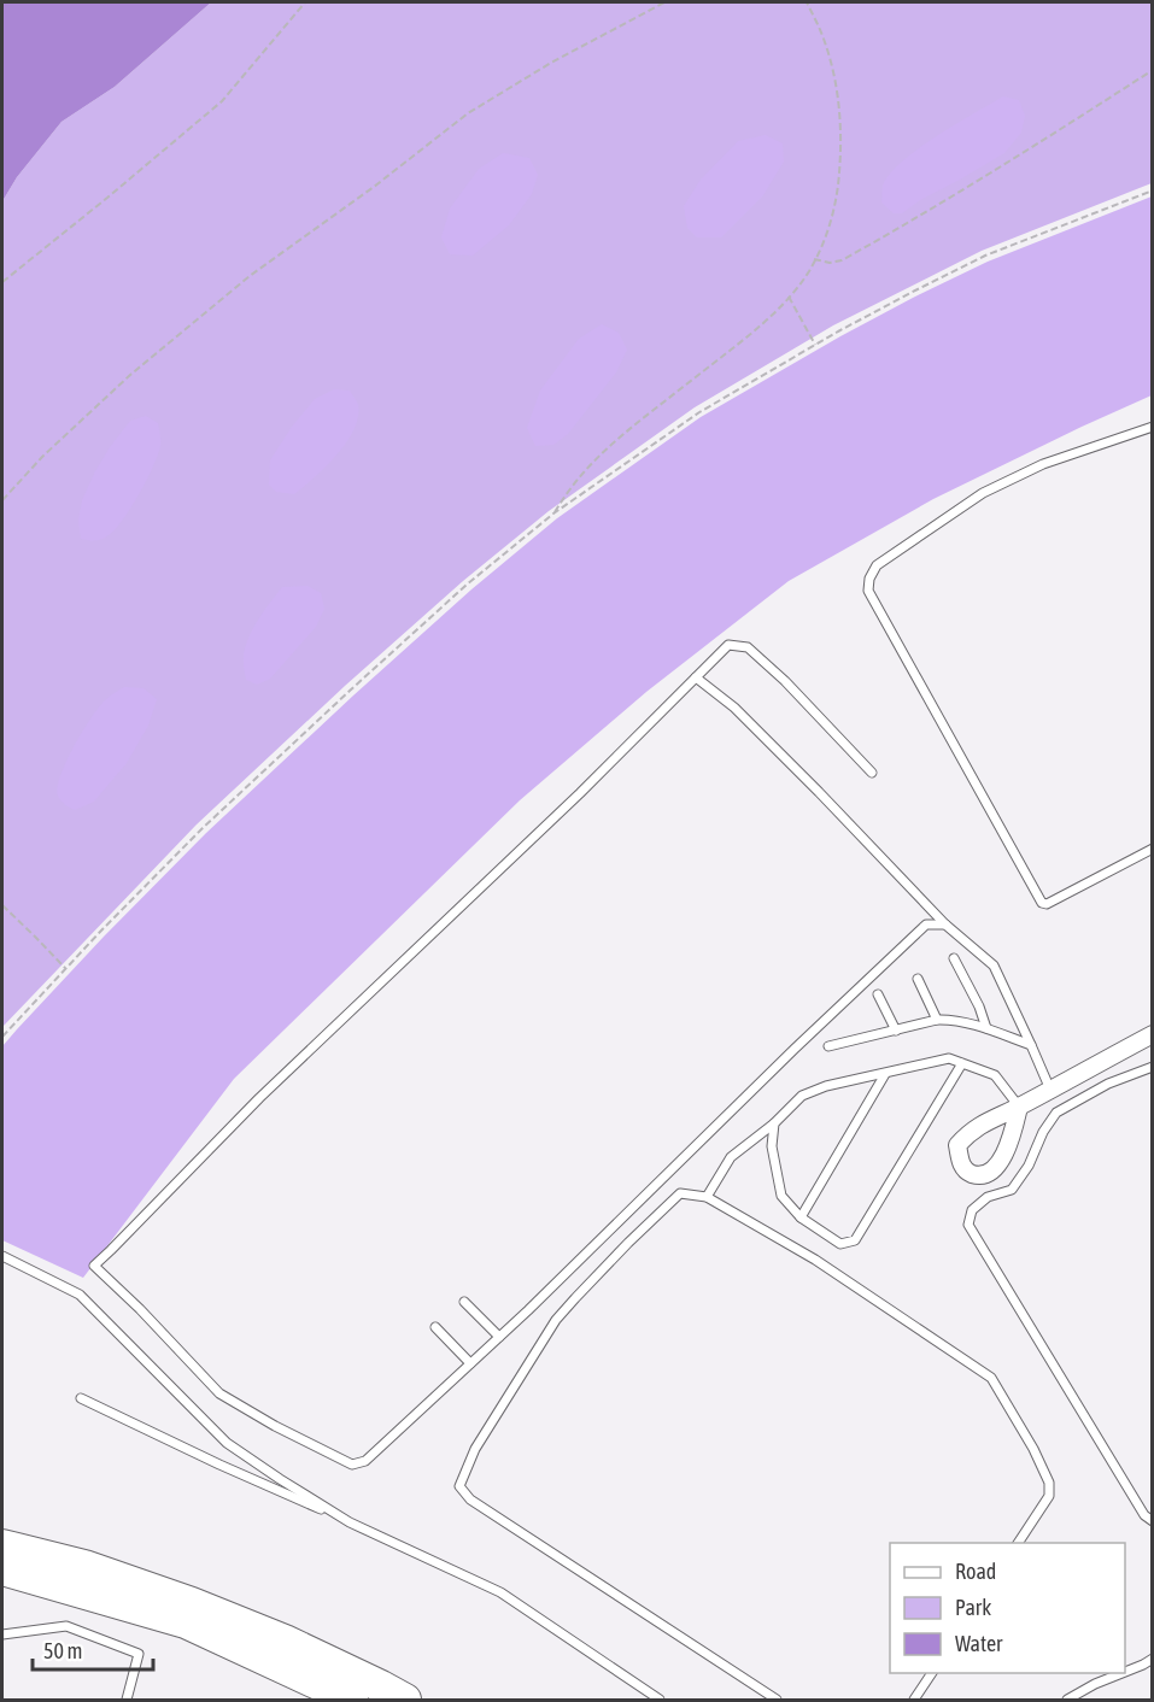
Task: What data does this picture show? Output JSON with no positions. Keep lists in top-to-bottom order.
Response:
{
  "legend": ["Road", "Park", "Water"],
  "scale_bar": "50 m"
}
